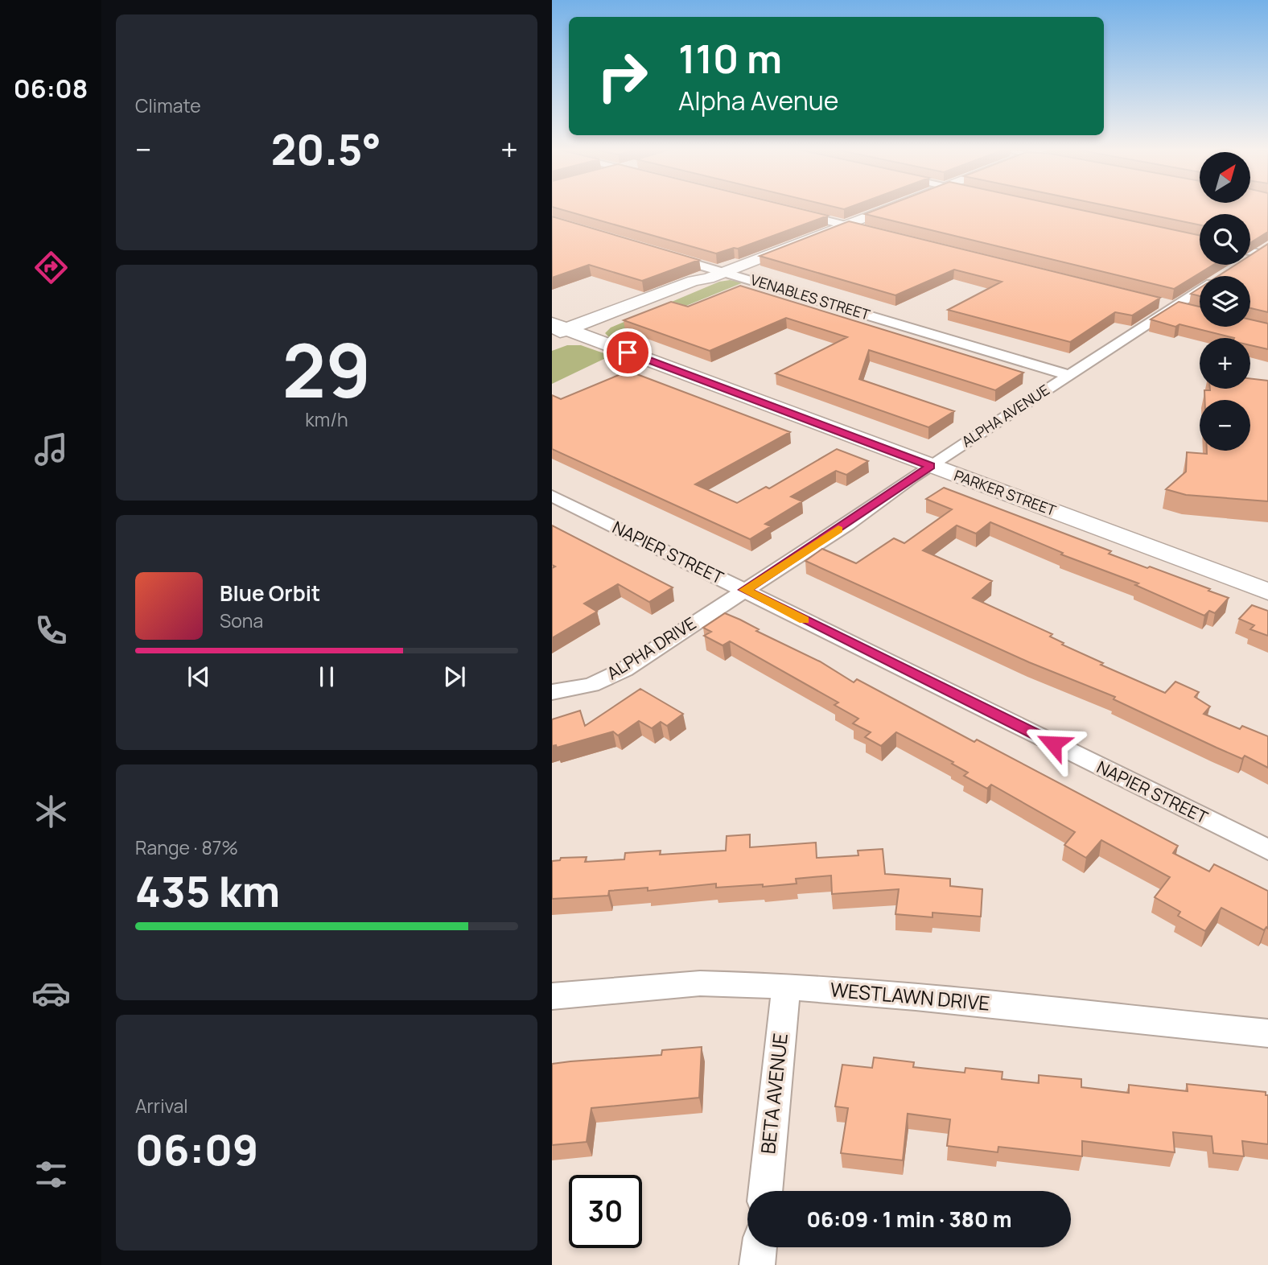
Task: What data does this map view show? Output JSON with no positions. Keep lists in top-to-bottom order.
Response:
{
  "streets": {
    "main road": ["PARKER STREET"],
    "street": [
      "VENABLES STREET",
      "ALPHA AVENUE",
      "NAPIER STREET",
      "ALPHA DRIVE",
      "WESTLAWN DRIVE",
      "BETA AVENUE"
    ]
  },
  "crossings": [
    ["VENABLES STREET", "ALPHA AVENUE"],
    ["ALPHA AVENUE", "PARKER STREET"],
    ["ALPHA AVENUE", "NAPIER STREET"],
    ["ALPHA AVENUE", "ALPHA DRIVE"],
    ["NAPIER STREET", "ALPHA DRIVE"],
    ["WESTLAWN DRIVE", "BETA AVENUE"]
  ],
  "north": "top right",
  "page": {
    "tabs": "06:08",
    "tile": [
      "Climate",
      ["29", "km/h"],
      ["Range · 87%", "435 km"],
      ["Arrival", "06:09"]
    ],
    "turn": ["110 m", "Alpha Avenue"],
    "heat": ["−", "20.5°", "+"],
    "map_buttons": ["+", "−"],
    "song": ["Blue Orbit", "Sona"],
    "limit": "30",
    "trip": "06:09 · 1 min · 380 m"
  }
}
